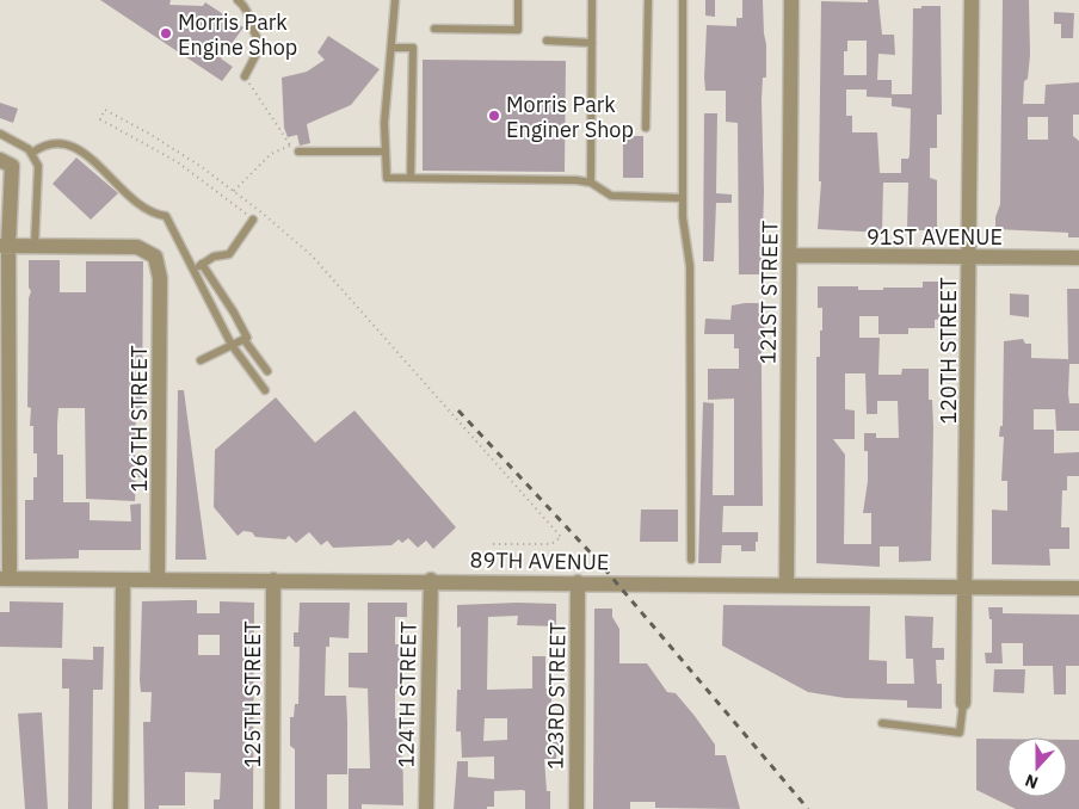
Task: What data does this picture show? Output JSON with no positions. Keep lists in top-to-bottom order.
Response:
{
  "streets": {
    "street": [
      "91ST AVENUE",
      "121ST STREET",
      "120TH STREET",
      "126TH STREET",
      "89TH AVENUE",
      "125TH STREET",
      "124TH STREET",
      "123RD STREET"
    ]
  },
  "crossings": [
    ["91ST AVENUE", "121ST STREET"],
    ["91ST AVENUE", "120TH STREET"],
    ["121ST STREET", "89TH AVENUE"],
    ["120TH STREET", "89TH AVENUE"],
    ["126TH STREET", "89TH AVENUE"],
    ["89TH AVENUE", "125TH STREET"],
    ["89TH AVENUE", "124TH STREET"],
    ["89TH AVENUE", "123RD STREET"]
  ],
  "places": ["Morris Park Engine Shop", "Morris Park Enginer Shop"],
  "north": "bottom"
}
